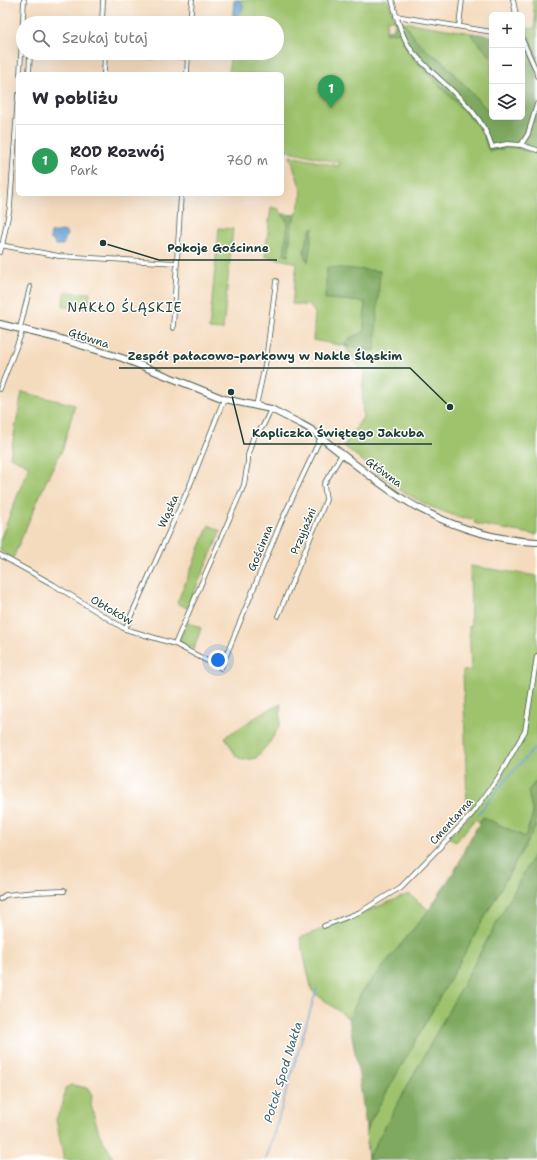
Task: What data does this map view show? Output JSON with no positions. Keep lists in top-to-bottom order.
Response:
{
  "streets": {
    "main road": ["Główna"],
    "street": [
      "Wąska",
      "Przyjaźni",
      "Gościnna",
      "Obłoków",
      "Cmentarna"
    ]
  },
  "crossings": [
    ["Główna", "Wąska"],
    ["Główna", "Przyjaźni"],
    ["Główna", "Gościnna"],
    ["Wąska", "Obłoków"],
    ["Gościnna", "Obłoków"]
  ],
  "districts": ["NAKŁO ŚLĄSKIE"],
  "water": ["Potok Spod Nakła"],
  "places": ["Pokoje Gościnne", "Kapliczka Świętego Jakuba", "Zespół pałacowo-parkowy w Nakle Śląskim"],
  "page": {
    "map_buttons": ["+", "−"],
    "search": "Szukaj tutaj",
    "heading": "W pobliżu",
    "pins": "1",
    "list": [
      {
        "mark": "1",
        "name": "ROD Rozwój",
        "note": "Park",
        "value": "760 m"
      }
    ]
  }
}
